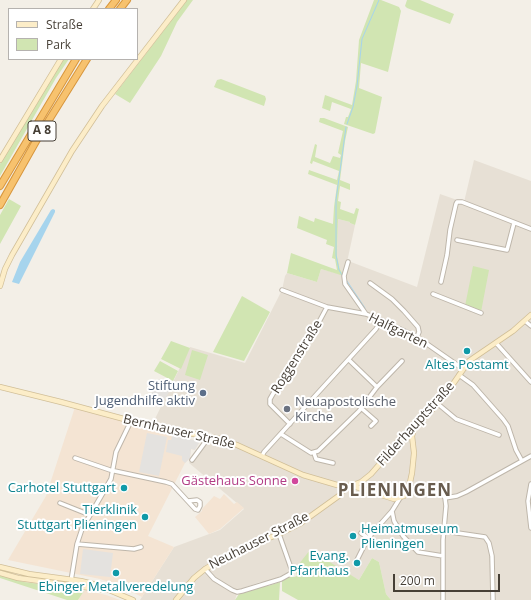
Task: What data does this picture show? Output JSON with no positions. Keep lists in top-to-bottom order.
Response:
{
  "streets": {
    "highway": ["A 8"],
    "main road": ["Filderhauptstraße", "Bernhauser Straße", "Neuhauser Straße"],
    "street": ["Halfgarten", "Roggenstraße"]
  },
  "crossings": [
    ["Halfgarten", "Roggenstraße"],
    ["Halfgarten", "Filderhauptstraße"],
    ["Filderhauptstraße", "Bernhauser Straße"],
    ["Bernhauser Straße", "Neuhauser Straße"]
  ],
  "districts": ["PLIENINGEN"],
  "places": [
    "Altes Postamt",
    "Stiftung Jugendhilfe aktiv",
    "Neuapostolische Kirche",
    "Gästehaus Sonne",
    "Carhotel Stuttgart",
    "Tierklinik Stuttgart Plieningen",
    "Heimatmuseum Plieningen",
    "Evang. Pfarrhaus",
    "Ebinger Metallveredelung"
  ],
  "legend": ["Straße", "Park"],
  "scale_bar": "200 m"
}
